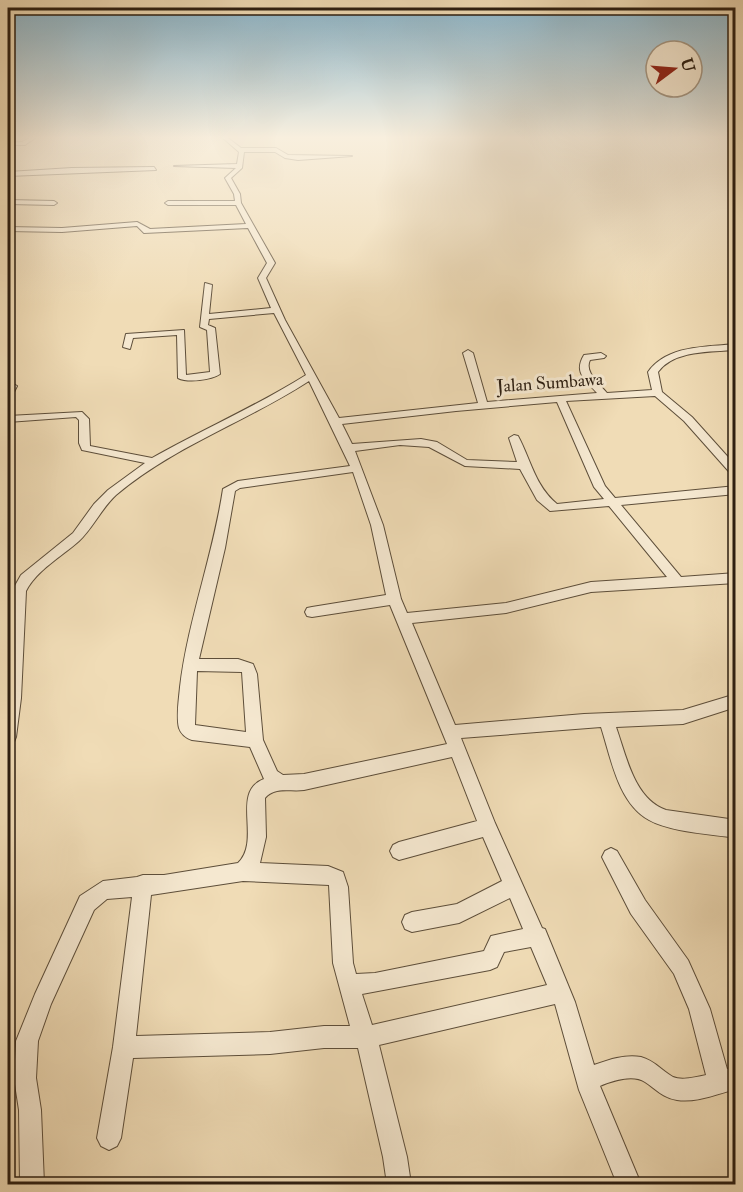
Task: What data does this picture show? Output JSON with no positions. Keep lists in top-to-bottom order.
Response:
{
  "streets": {
    "street": ["Jalan Sumbawa"]
  },
  "north": "right"
}
